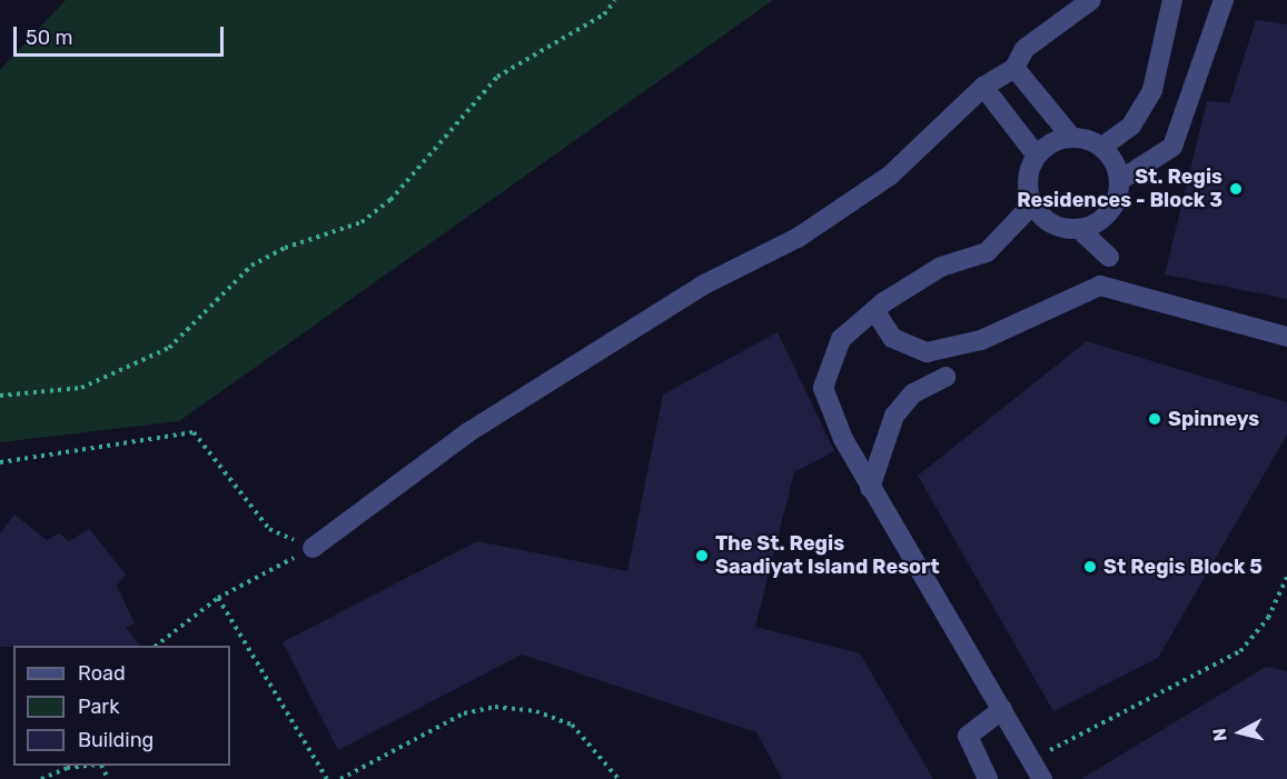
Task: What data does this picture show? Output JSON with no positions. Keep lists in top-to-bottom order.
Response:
{
  "places": [
    "St. Regis Residences - Block 3",
    "Spinneys",
    "The St. Regis Saadiyat Island Resort",
    "St Regis Block 5"
  ],
  "legend": ["Road", "Park", "Building"],
  "scale_bar": "50 m",
  "north": "left"
}
